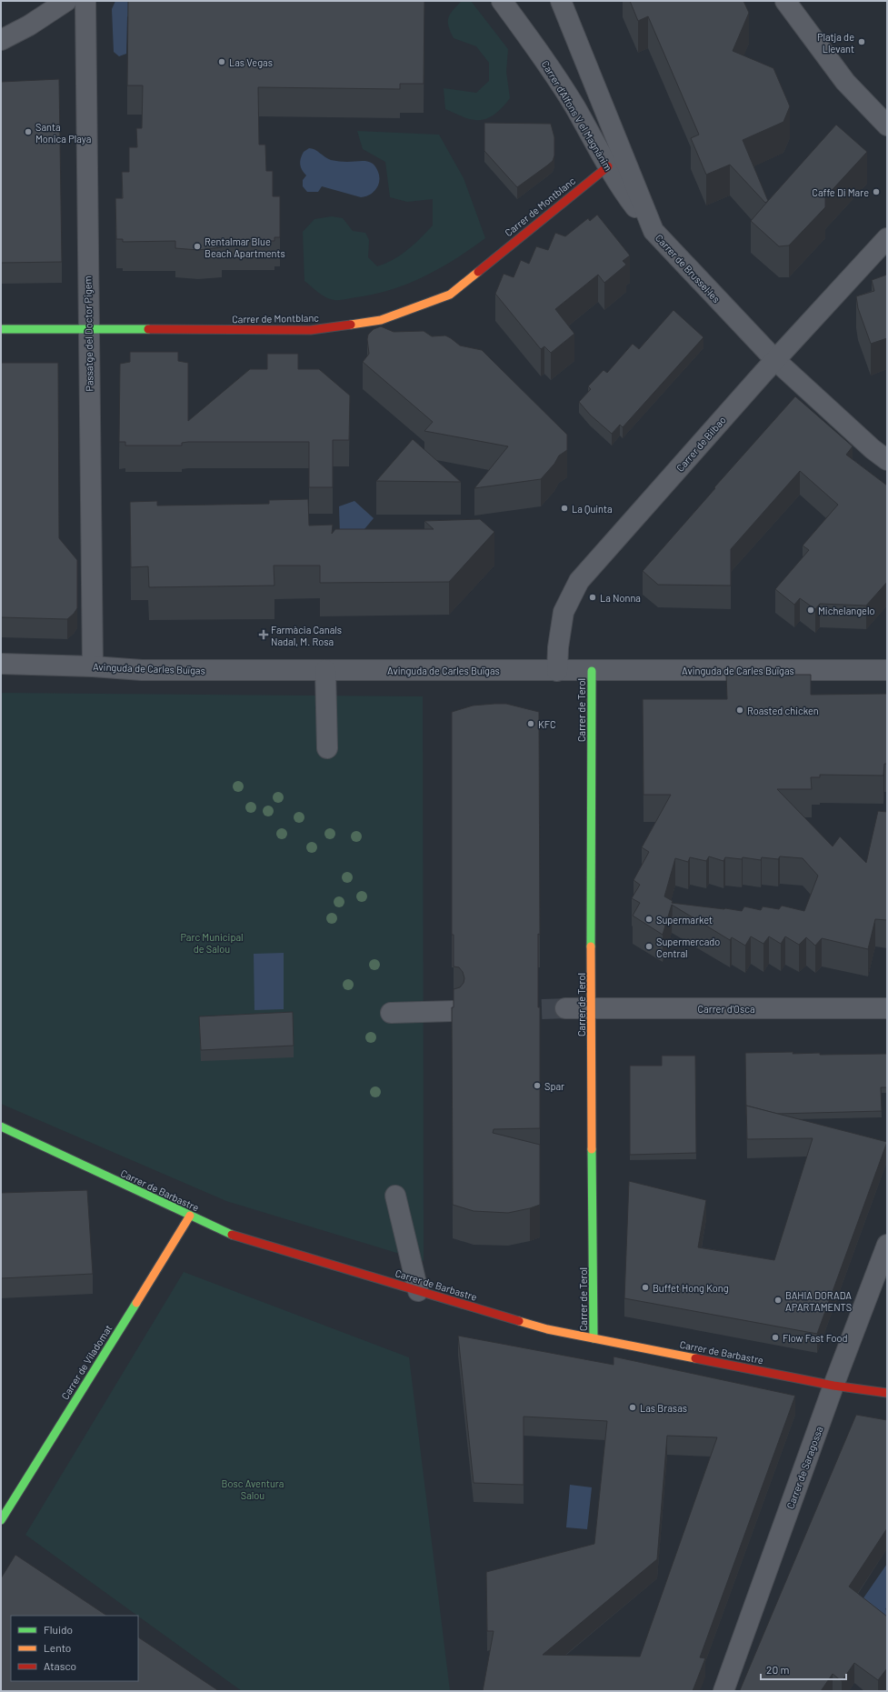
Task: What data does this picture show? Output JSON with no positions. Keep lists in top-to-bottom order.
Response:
{
  "streets": {
    "street": [
      "Carrer d'Alfons V el Magnànim",
      "Carrer de Montblanc",
      "Carrer de Brussel·les",
      "Passatge del Doctor Pigem",
      "Carrer de Bilbao",
      "Avinguda de Carles Buïgas",
      "Carrer de Terol",
      "Carrer d'Osca",
      "Carrer de Barbastre",
      "Carrer de Viladomat",
      "Carrer de Saragossa"
    ]
  },
  "crossings": [
    ["Carrer d'Alfons V el Magnànim", "Carrer de Montblanc"],
    ["Carrer d'Alfons V el Magnànim", "Carrer de Brussel·les"],
    ["Carrer de Montblanc", "Passatge del Doctor Pigem"],
    ["Carrer de Brussel·les", "Carrer de Bilbao"],
    ["Passatge del Doctor Pigem", "Avinguda de Carles Buïgas"],
    ["Carrer de Bilbao", "Avinguda de Carles Buïgas"],
    ["Avinguda de Carles Buïgas", "Carrer de Terol"],
    ["Carrer de Terol", "Carrer d'Osca"],
    ["Carrer de Terol", "Carrer de Barbastre"],
    ["Carrer de Barbastre", "Carrer de Viladomat"],
    ["Carrer de Barbastre", "Carrer de Saragossa"]
  ],
  "parks": ["Parc Municipal de Salou", "Bosc Aventura Salou"],
  "places": {
    "other": [
      "Platja de Llevant",
      "Las Vegas",
      "Santa Monica Playa",
      "Caffe Di Mare",
      "Rentalmar Blue Beach Apartments",
      "La Quinta",
      "La Nonna",
      "Michelangelo",
      "Roasted chicken",
      "KFC",
      "Supermarket",
      "Supermercado Central",
      "Spar",
      "Buffet Hong Kong",
      "BAHIA DORADA APARTAMENTS",
      "Flow Fast Food",
      "Las Brasas"
    ],
    "health": ["Farmàcia Canals Nadal, M. Rosa"]
  },
  "legend": ["Fluido", "Lento", "Atasco"],
  "scale_bar": "20 m"
}
